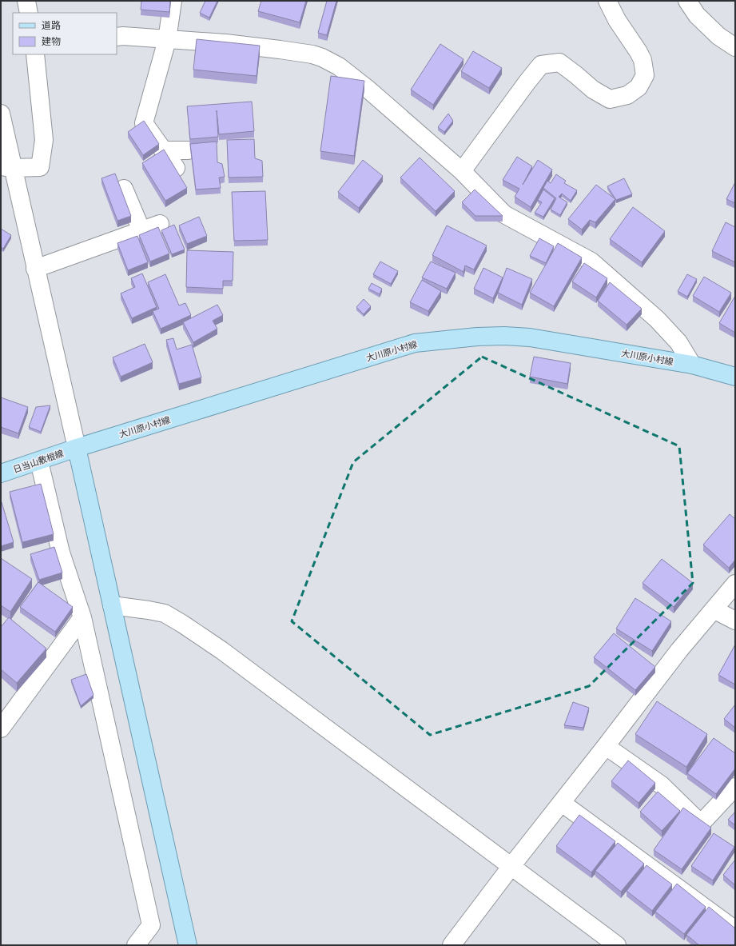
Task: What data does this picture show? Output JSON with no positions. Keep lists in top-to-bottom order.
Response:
{
  "streets": {
    "main road": ["大川原小村線", "日当山敷根線"]
  },
  "crossings": [
    ["大川原小村線", "日当山敷根線"]
  ],
  "legend": ["道路", "建物"]
}
